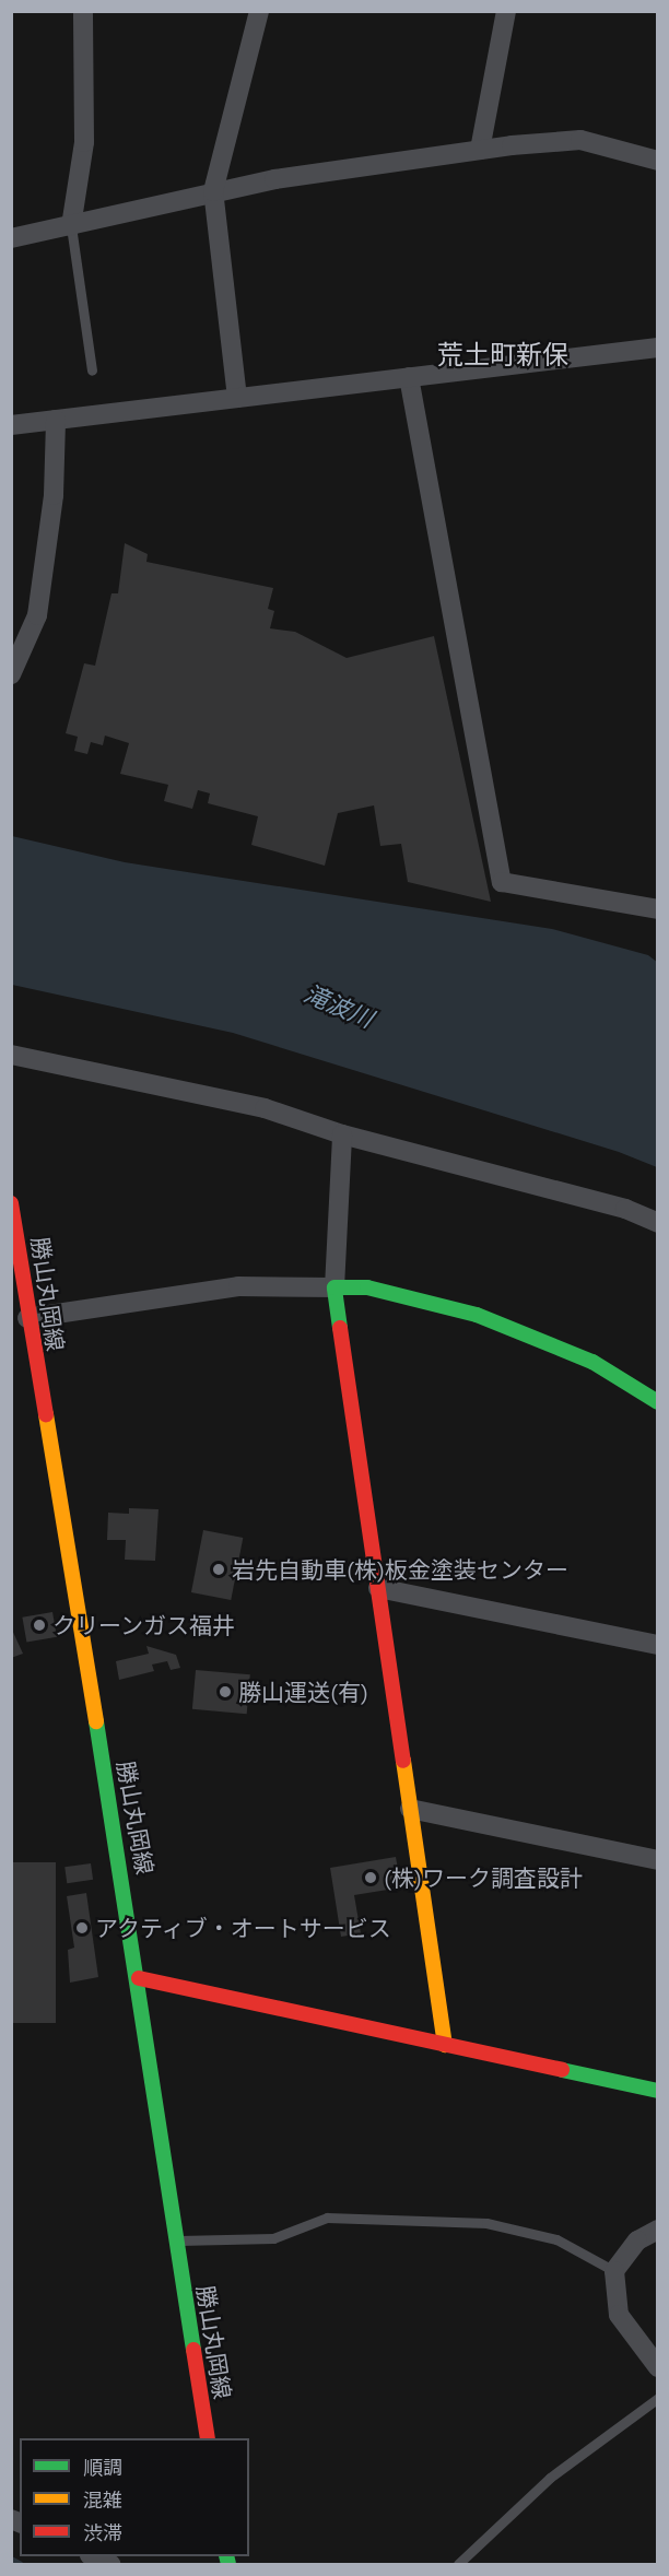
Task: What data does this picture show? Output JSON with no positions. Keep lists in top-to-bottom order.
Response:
{
  "streets": {
    "street": ["勝山丸岡線"]
  },
  "districts": ["荒土町新保"],
  "water": ["滝波川"],
  "places": [
    "岩先自動車(株)板金塗装センター",
    "クリーンガス福井",
    "勝山運送(有)",
    "(株)ワーク調査設計",
    "アクティブ・オートサービス"
  ],
  "legend": ["順調", "混雑", "渋滞"]
}
